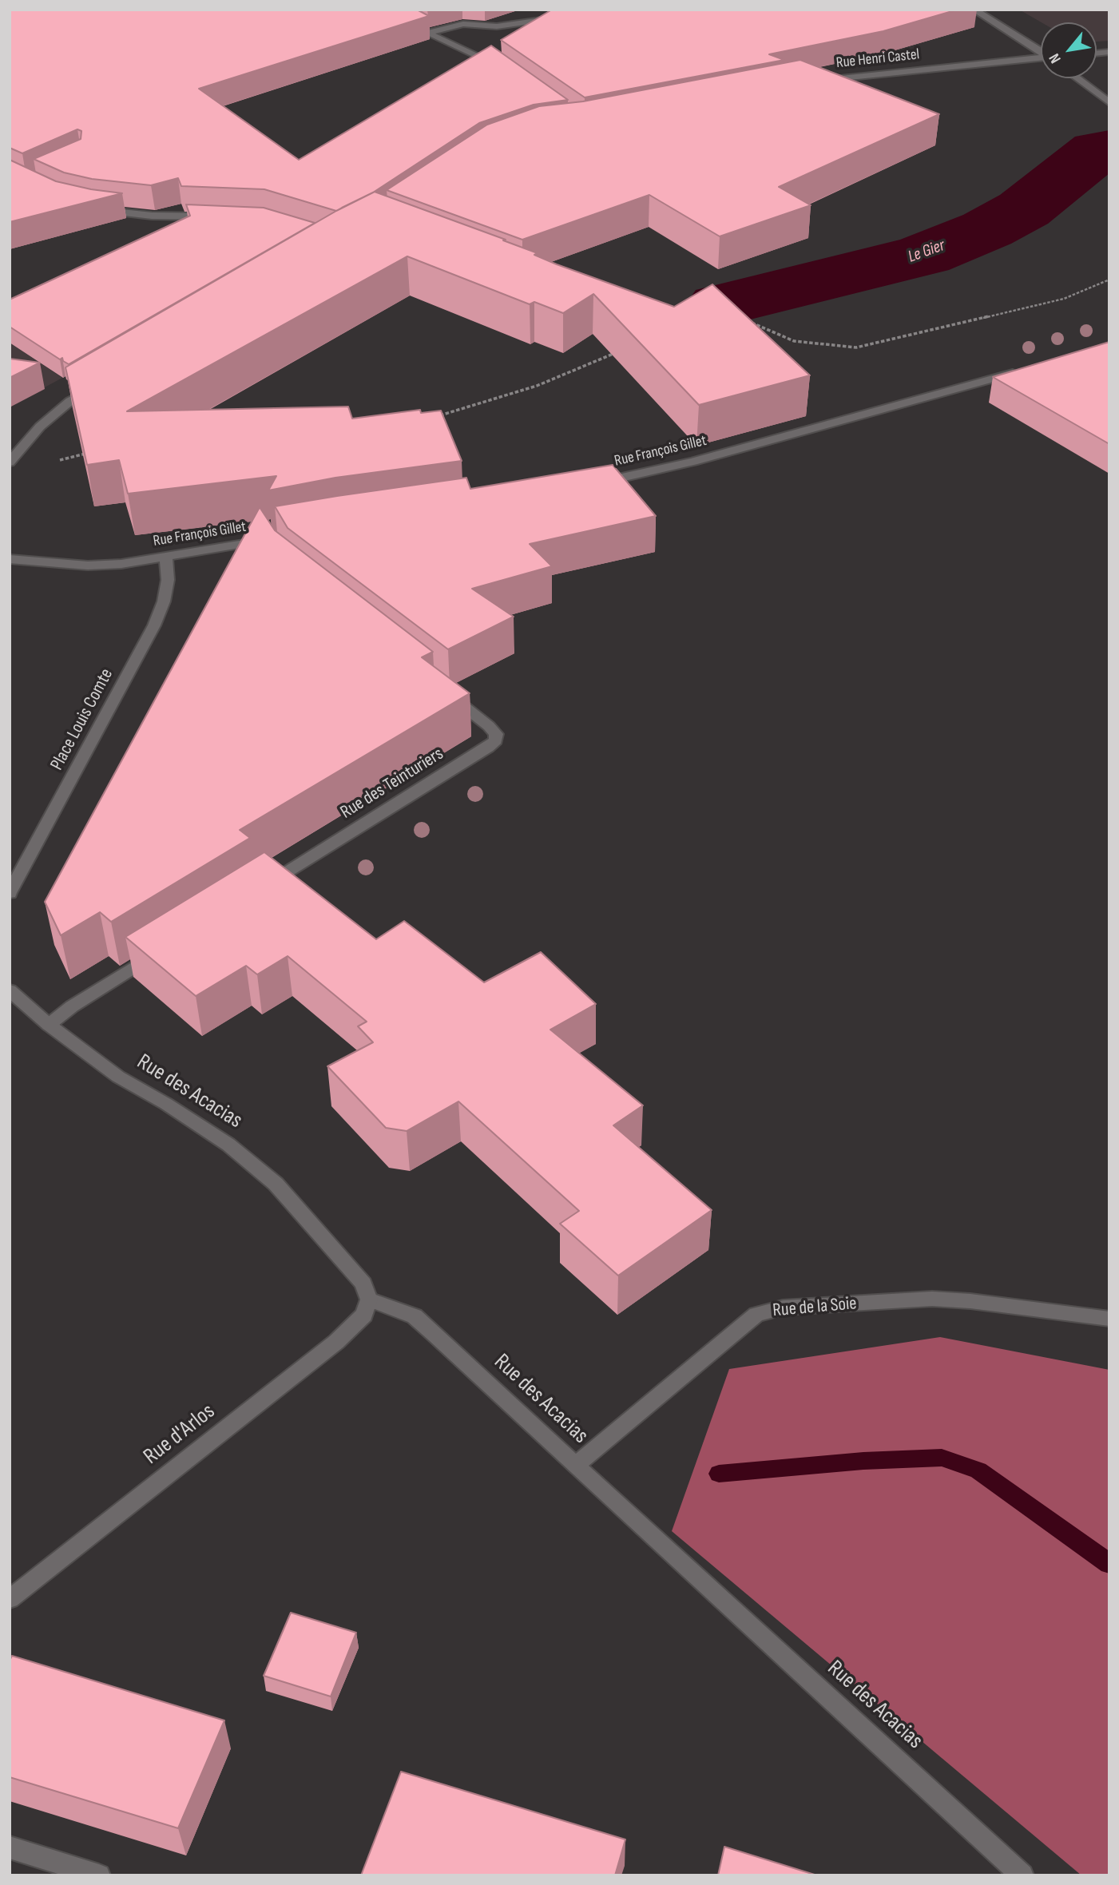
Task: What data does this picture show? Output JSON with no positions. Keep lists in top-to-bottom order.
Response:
{
  "streets": {
    "street": [
      "Rue Henri Castel",
      "Rue François Gillet",
      "Place Louis Comte",
      "Rue des Teinturiers",
      "Rue des Acacias",
      "Rue de la Soie",
      "Rue d'Arlos"
    ]
  },
  "crossings": [
    ["Rue François Gillet", "Place Louis Comte"],
    ["Rue des Acacias", "Rue de la Soie"],
    ["Rue des Acacias", "Rue d'Arlos"]
  ],
  "water": ["Le Gier"],
  "north": "bottom left"
}
